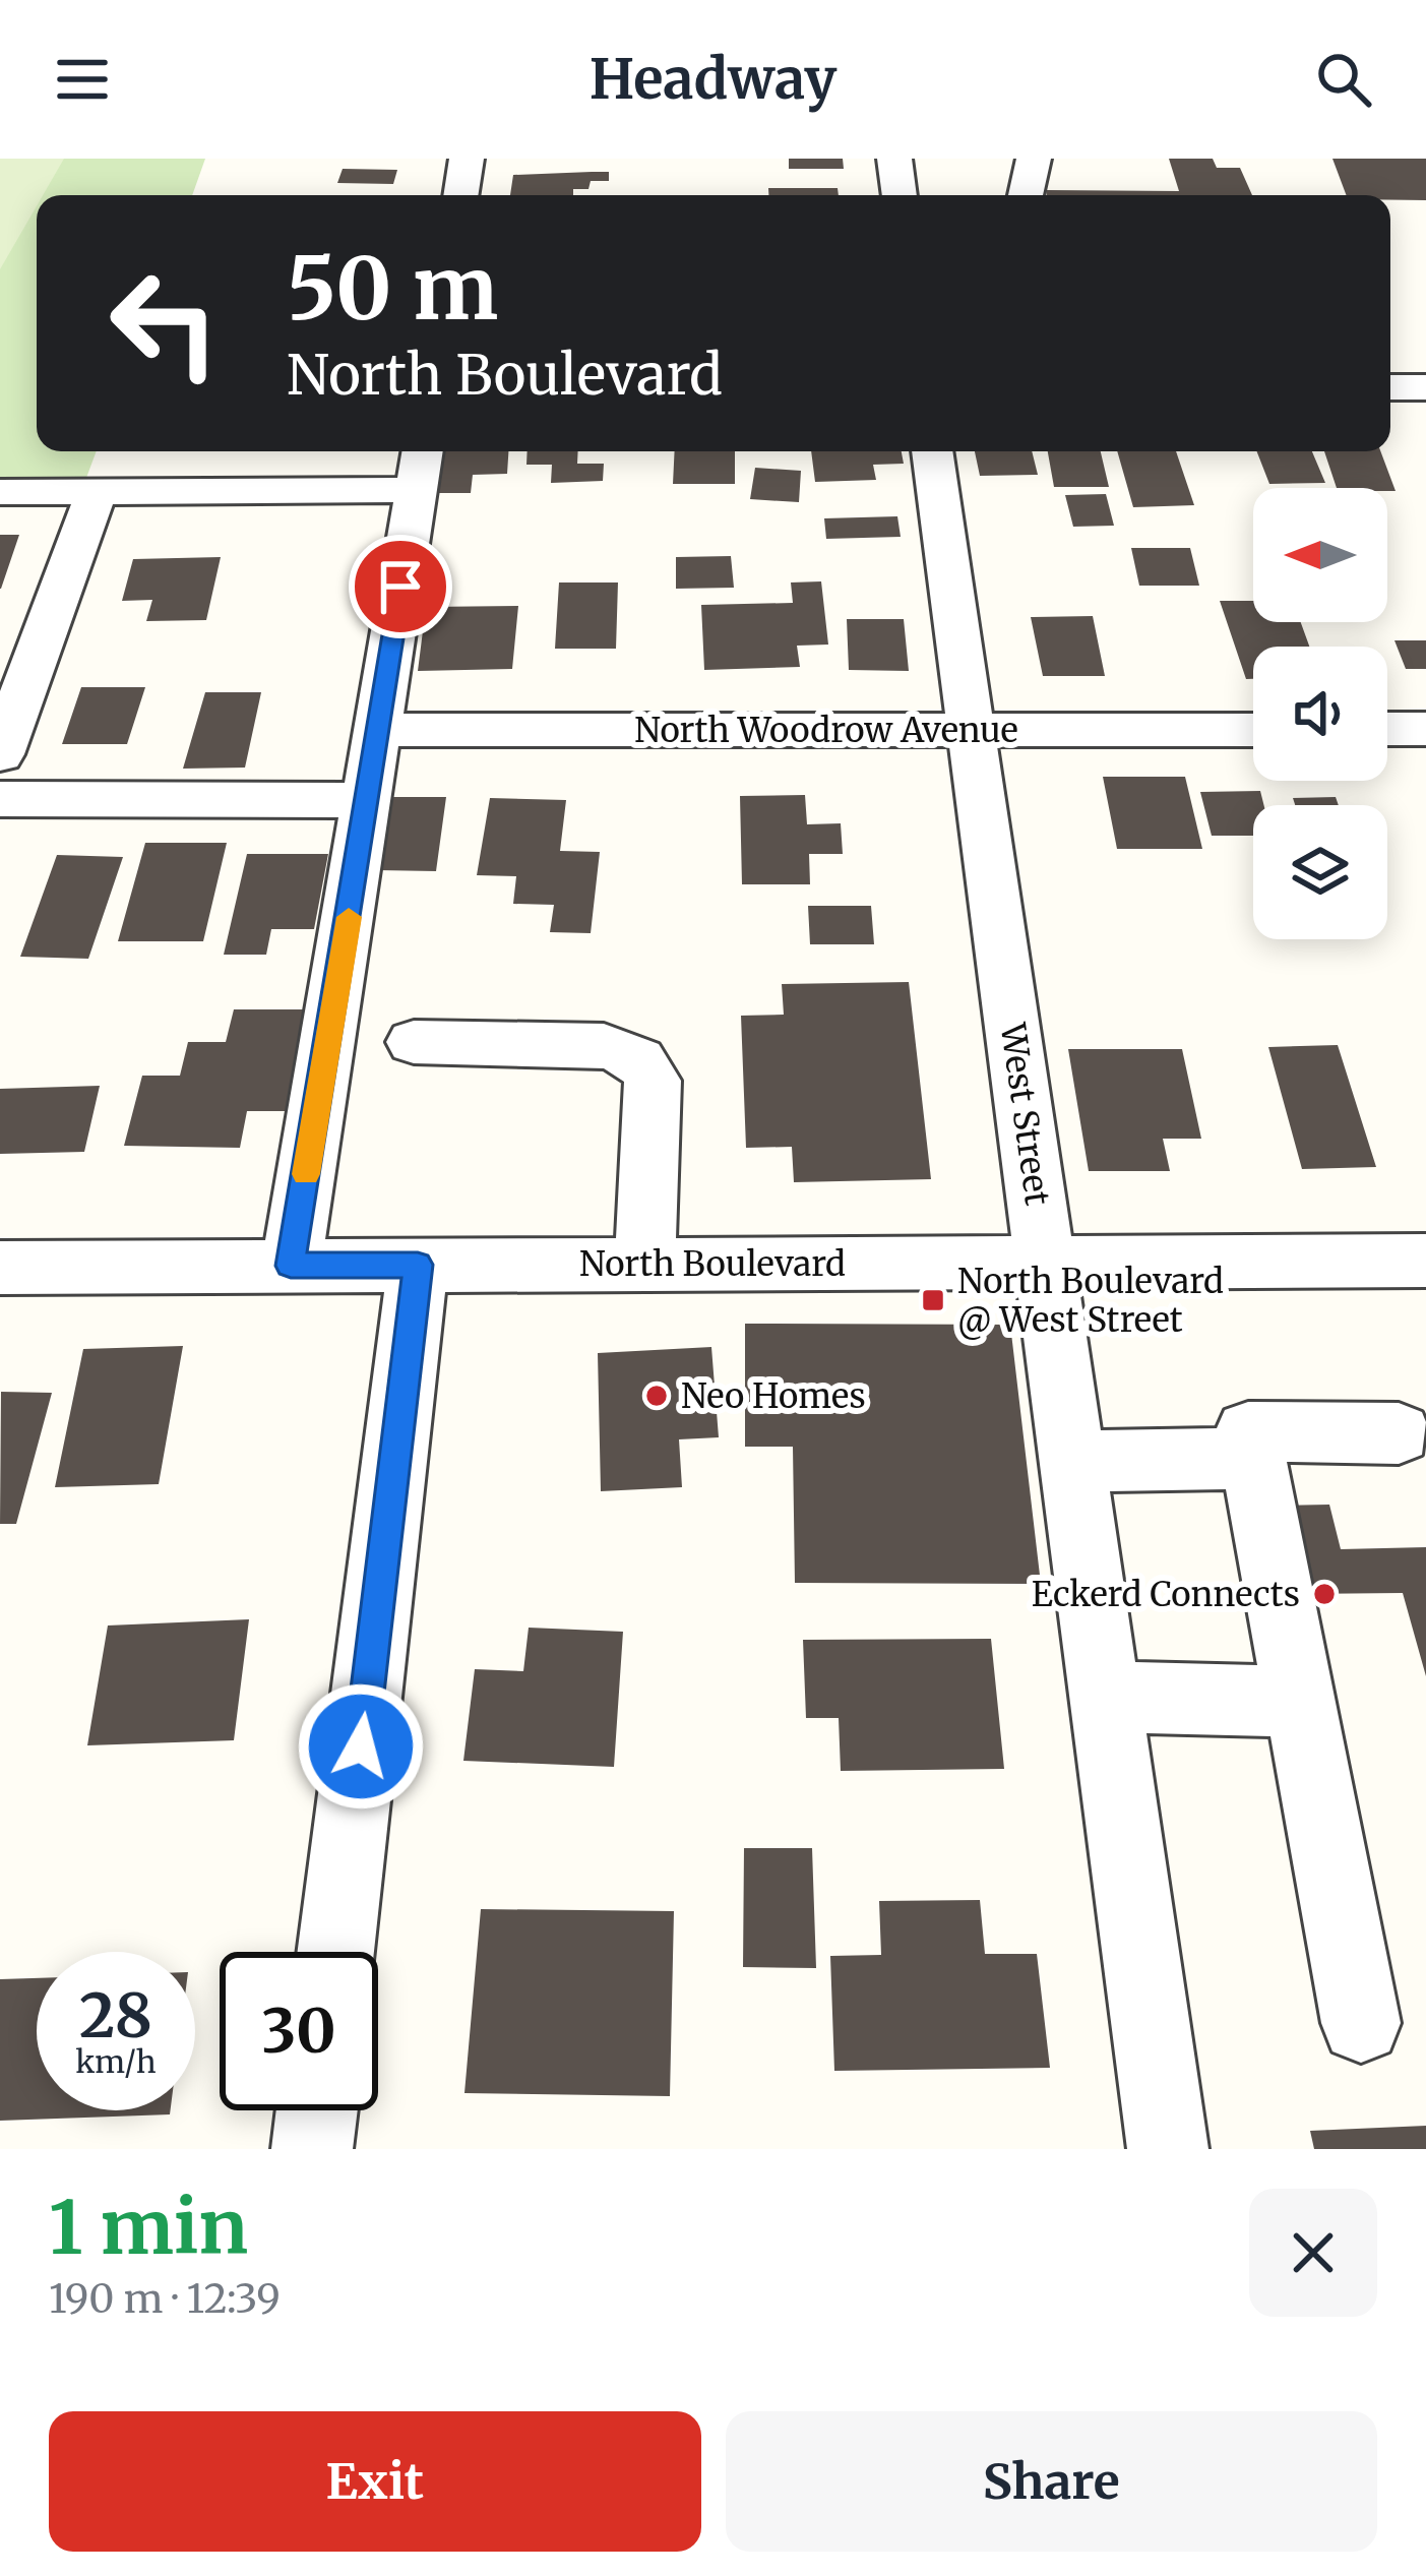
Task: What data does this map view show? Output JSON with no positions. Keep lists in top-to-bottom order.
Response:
{
  "streets": {
    "street": ["North Woodrow Avenue", "West Street", "North Boulevard"]
  },
  "crossings": [
    ["North Woodrow Avenue", "West Street"],
    ["West Street", "North Boulevard"]
  ],
  "places": {
    "transit": ["North Boulevard @ West Street"],
    "other": ["Neo Homes", "Eckerd Connects"]
  },
  "north": "left",
  "page": {
    "header": "Headway",
    "turn": ["50 m", "North Boulevard"],
    "speed": "28 km/h",
    "limit": "30",
    "heading": ["1 min", "190 m · 12:39"],
    "buttons": ["Exit", "Share"]
  }
}
